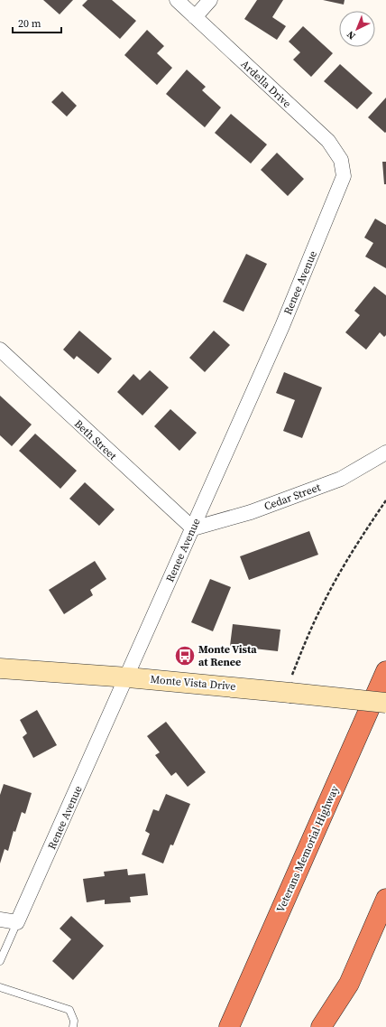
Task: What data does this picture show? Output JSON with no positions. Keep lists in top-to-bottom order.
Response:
{
  "streets": {
    "highway": ["Veterans Memorial Highway"],
    "street": [
      "Ardella Drive",
      "Renee Avenue",
      "Beth Street",
      "Cedar Street",
      "Monte Vista Drive"
    ]
  },
  "crossings": [
    ["Ardella Drive", "Renee Avenue"],
    ["Renee Avenue", "Beth Street"],
    ["Renee Avenue", "Cedar Street"],
    ["Renee Avenue", "Monte Vista Drive"],
    ["Beth Street", "Cedar Street"]
  ],
  "places": {
    "bus stop": ["Monte Vista at Renee"]
  },
  "scale_bar": "20 m",
  "north": "bottom left"
}
